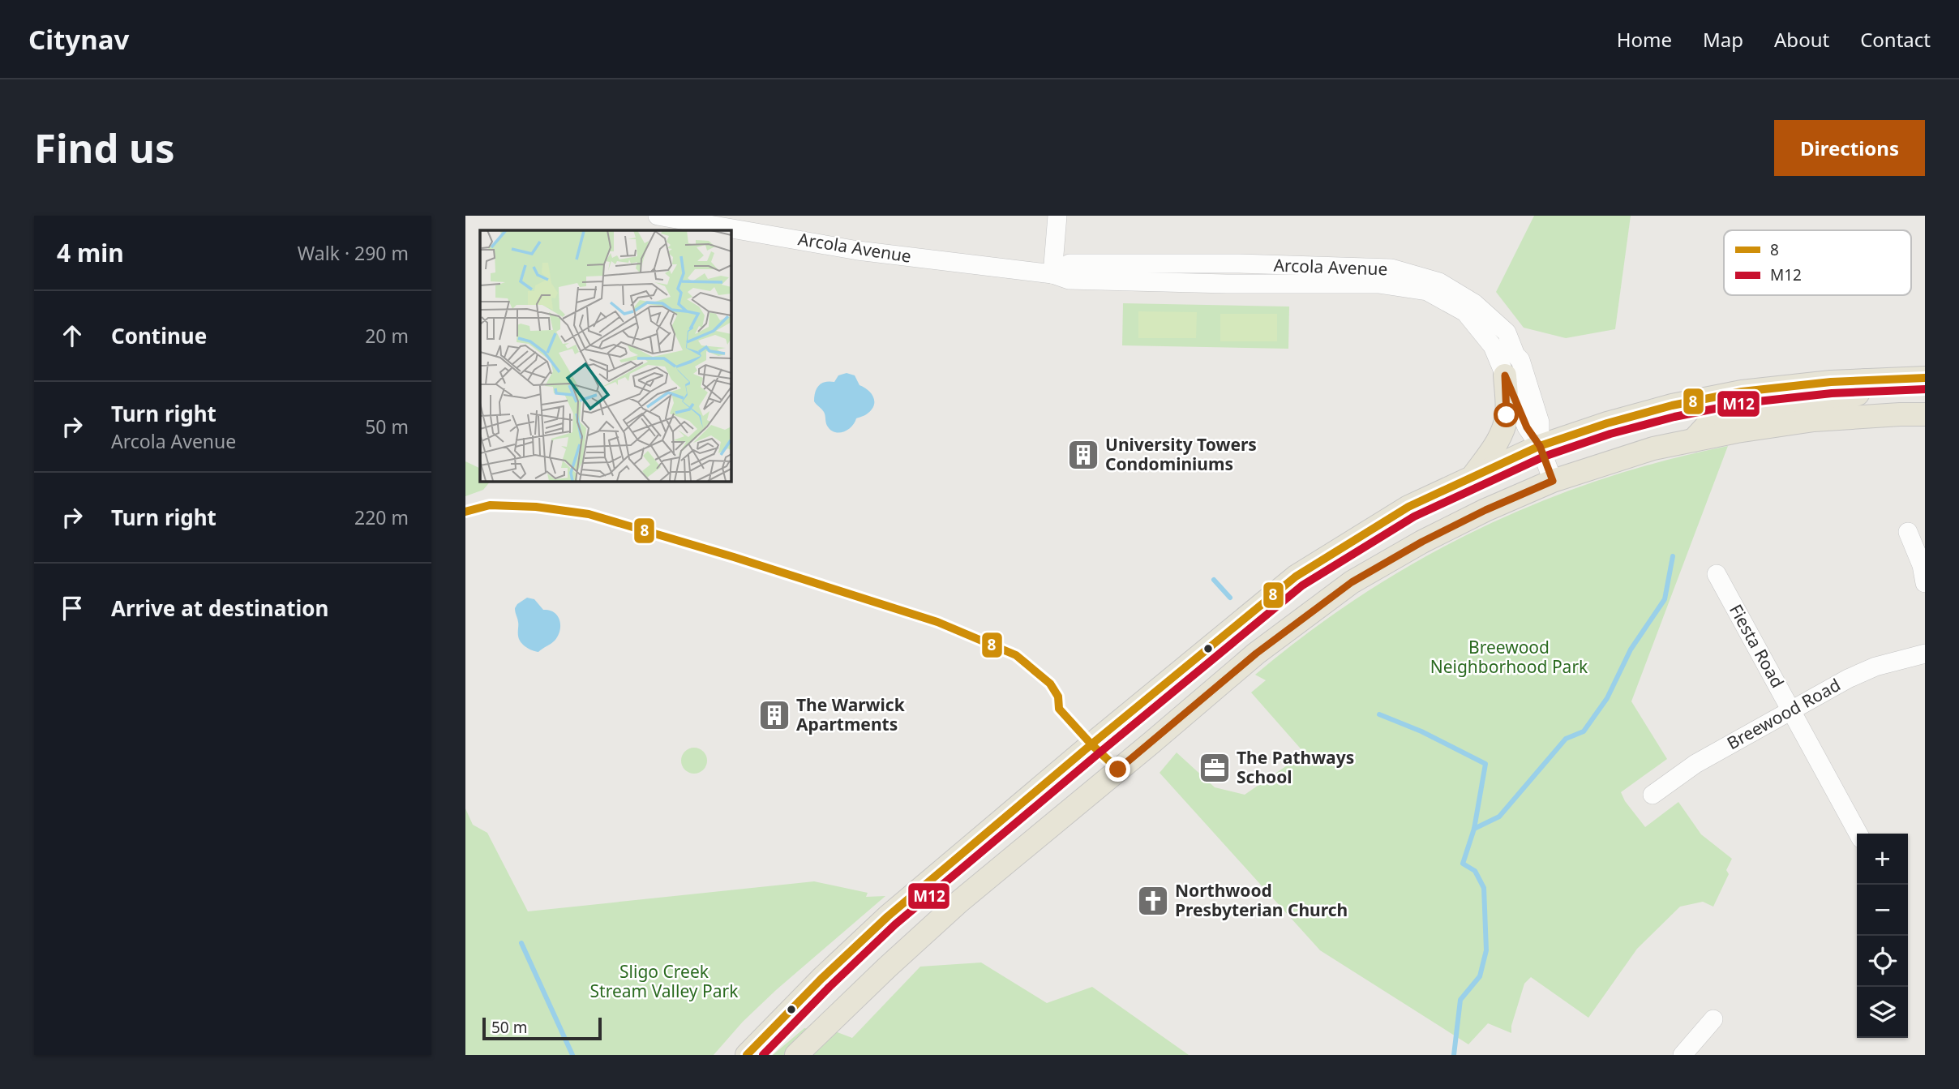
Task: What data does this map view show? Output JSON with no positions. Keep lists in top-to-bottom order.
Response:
{
  "streets": {
    "street": ["Arcola Avenue", "Fiesta Road", "Breewood Road"]
  },
  "crossings": [
    ["Fiesta Road", "Breewood Road"]
  ],
  "parks": ["Breewood Neighborhood Park", "Sligo Creek Stream Valley Park"],
  "places": {
    "building": ["University Towers Condominiums", "The Warwick Apartments"],
    "office": ["The Pathways School"],
    "church": ["Northwood Presbyterian Church"]
  },
  "lines": ["transit line 8", "transit line M12"],
  "legend": ["8", "M12"],
  "scale_bar": "50 m",
  "page": {
    "header": "Citynav",
    "nav": [
      "Home",
      "Map",
      "About",
      "Contact"
    ],
    "buttons": "Directions",
    "title": "Find us",
    "heading": ["4 min", "Walk · 290 m"],
    "list": [
      ["Continue", "20 m"],
      ["Turn right", "Arcola Avenue", "50 m"],
      ["Turn right", "220 m"],
      "Arrive at destination"
    ],
    "map_buttons": ["+", "−"],
    "scale": "50 m"
  }
}
